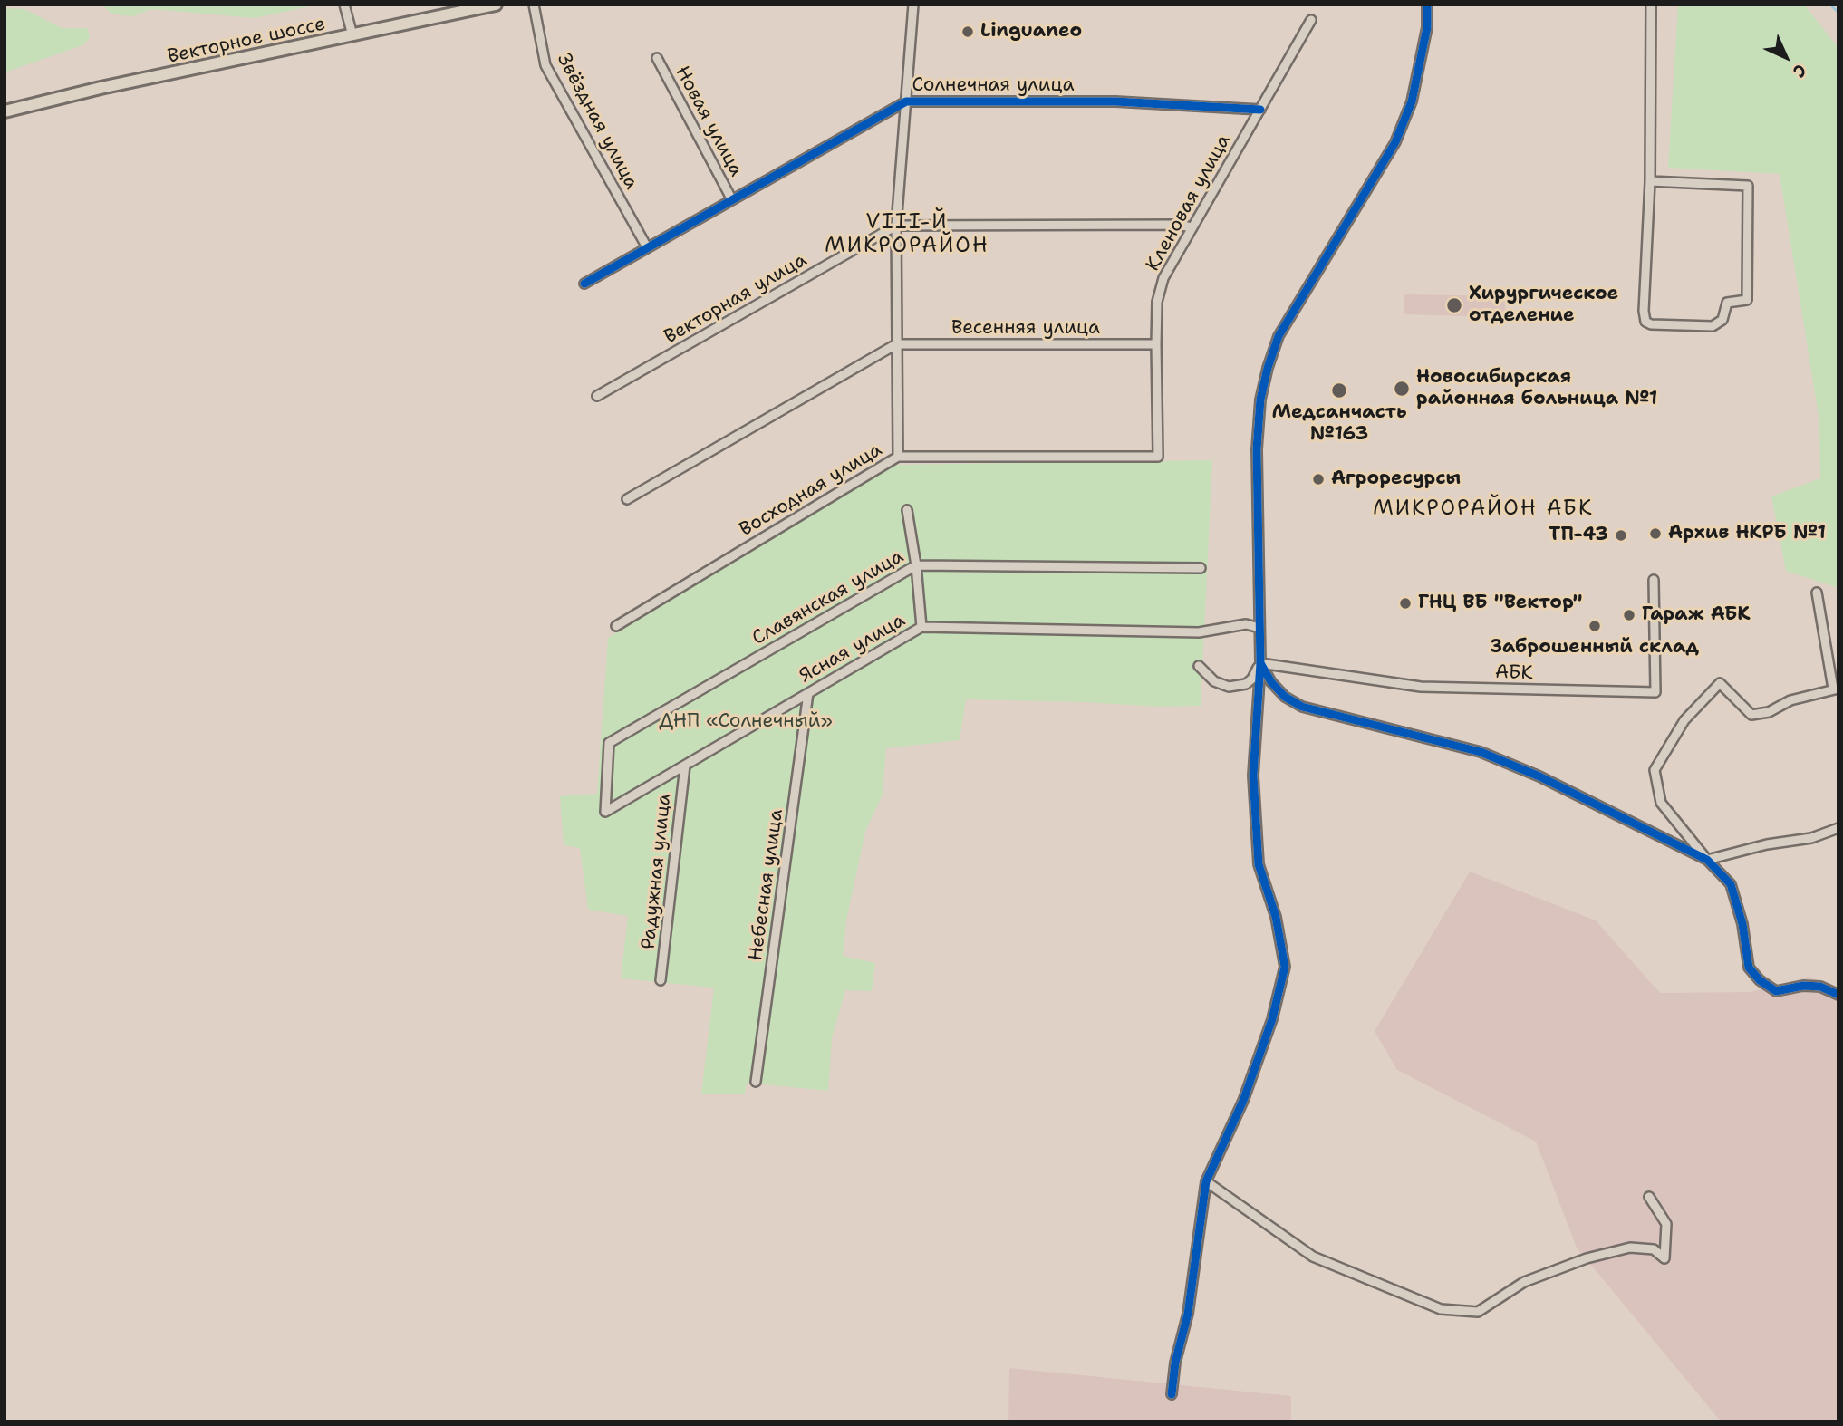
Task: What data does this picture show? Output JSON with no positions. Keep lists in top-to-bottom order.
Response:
{
  "streets": {
    "main road": ["Векторное шоссе"],
    "street": [
      "Солнечная улица",
      "Звёздная улица",
      "Новая улица",
      "Кленовая улица",
      "Векторная улица",
      "Весенняя улица",
      "Восходная улица",
      "Славянская улица",
      "Ясная улица",
      "АБК",
      "Радужная улица",
      "Небесная улица"
    ]
  },
  "crossings": [
    ["Солнечная улица", "Звёздная улица"],
    ["Солнечная улица", "Новая улица"],
    ["Солнечная улица", "Кленовая улица"],
    ["Кленовая улица", "Векторная улица"],
    ["Кленовая улица", "Весенняя улица"],
    ["Кленовая улица", "Восходная улица"],
    ["Славянская улица", "Ясная улица"],
    ["Ясная улица", "Радужная улица"],
    ["Ясная улица", "Небесная улица"]
  ],
  "districts": ["VIII-Й МИКРОРАЙОН", "МИКРОРАЙОН АБК"],
  "parks": ["ДНП «Солнечный»"],
  "places": [
    "Linguaneo",
    "Хирургическое отделение",
    "Новосибирская районная больница №1",
    "Медсанчасть №163",
    "Агроресурсы",
    "Архив НКРБ №1",
    "ТП-43",
    "ГНЦ ВБ \"Вектор\"",
    "Гараж АБК",
    "Заброшенный склад"
  ],
  "north": "bottom right"
}
